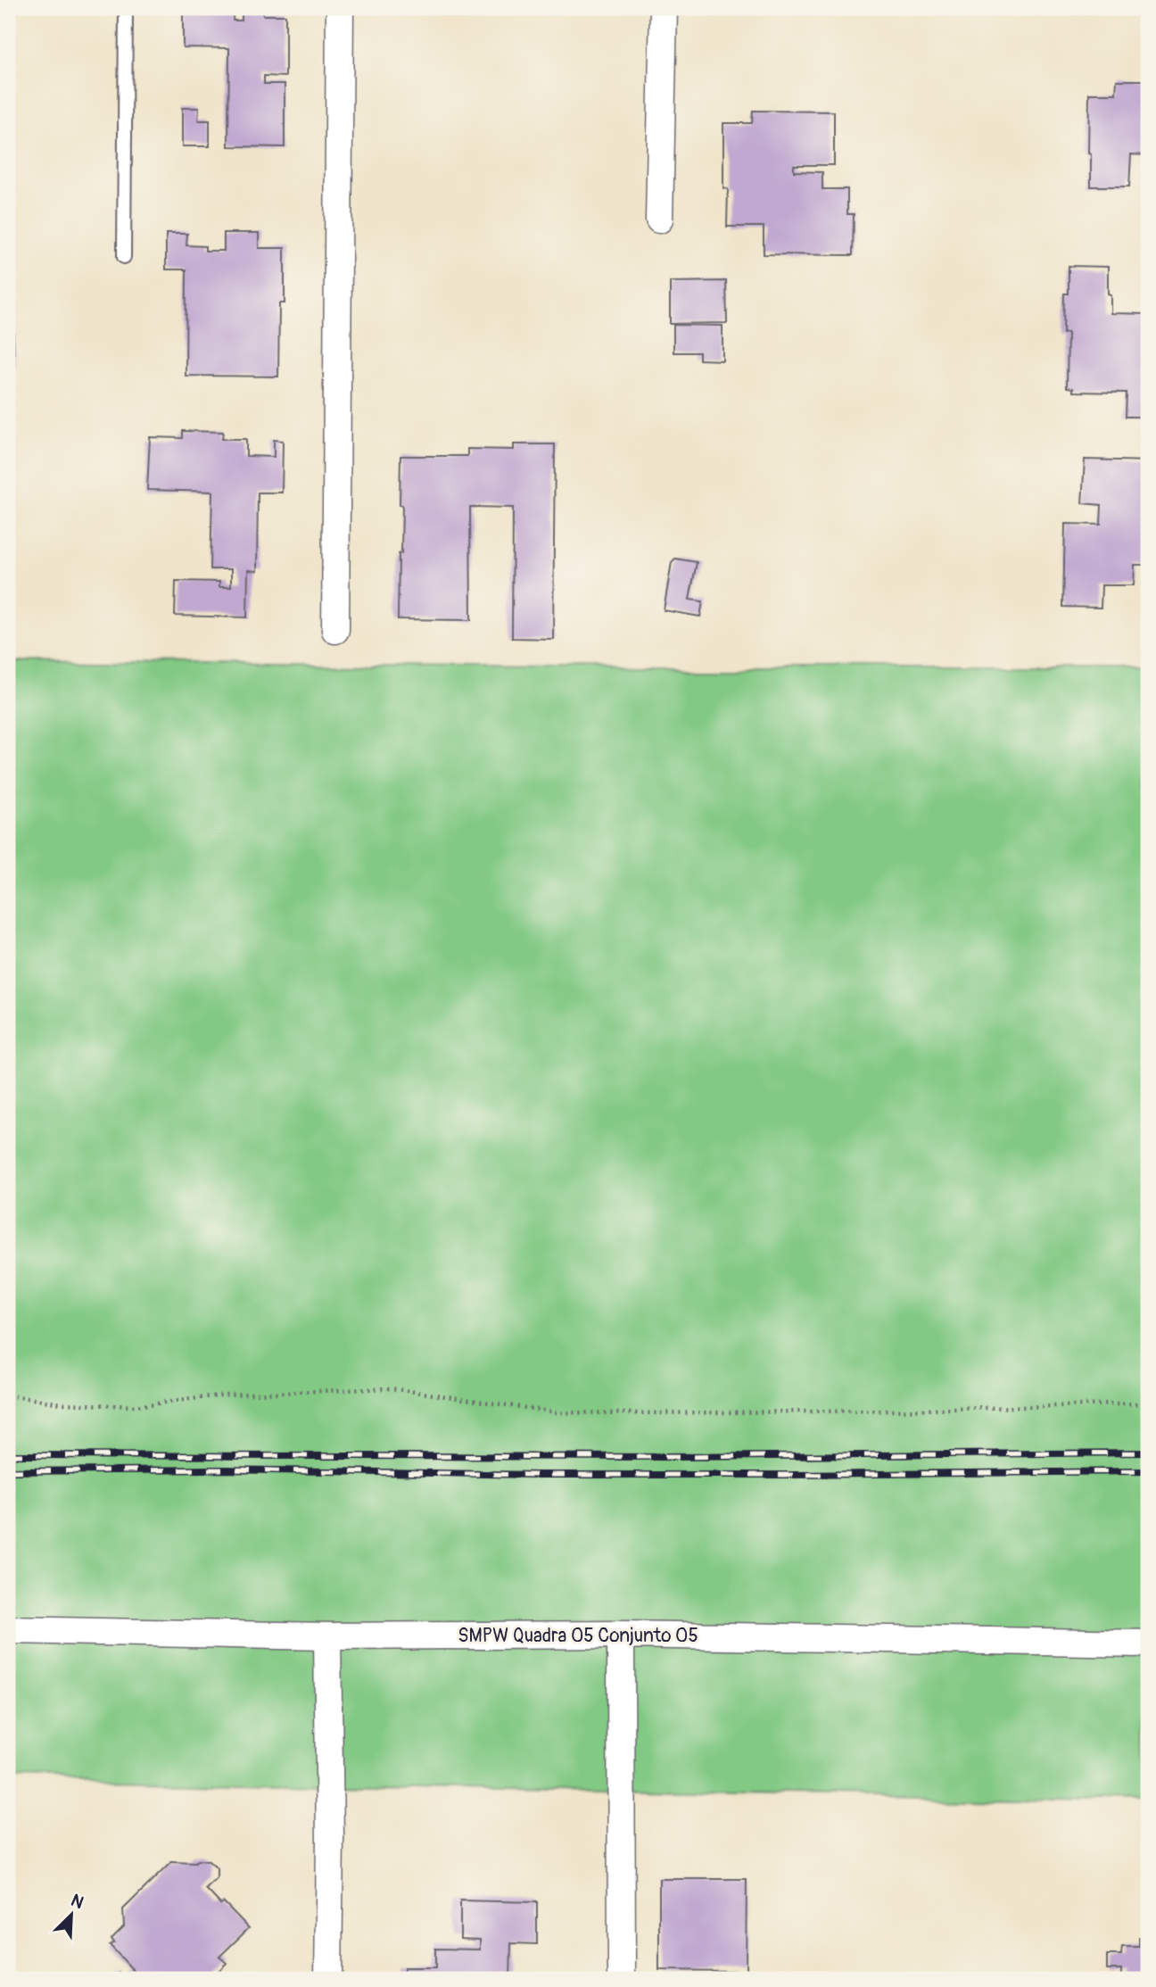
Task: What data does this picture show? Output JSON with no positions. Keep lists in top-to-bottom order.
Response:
{
  "streets": {
    "street": ["SMPW Quadra 05 Conjunto 05"]
  },
  "north": "top right"
}
